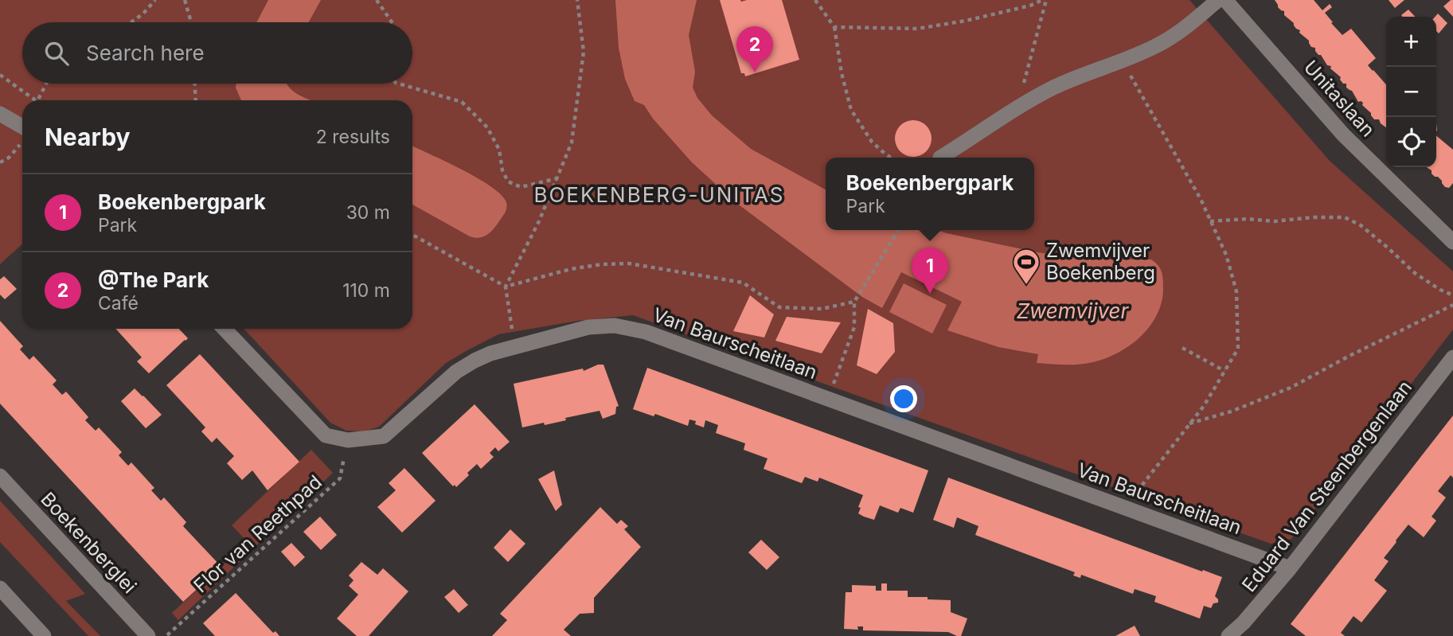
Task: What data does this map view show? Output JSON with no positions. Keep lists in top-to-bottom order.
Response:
{
  "streets": {
    "street": [
      "Unitaslaan",
      "Van Baurscheitlaan",
      "Eduard Van Steenbergenlaan",
      "Boekenberglei"
    ],
    "path": ["Flor van Reethpad"]
  },
  "crossings": [
    ["Van Baurscheitlaan", "Eduard Van Steenbergenlaan"],
    ["Van Baurscheitlaan", "Flor van Reethpad"]
  ],
  "districts": ["BOEKENBERG-UNITAS"],
  "water": ["Zwemvijver"],
  "places": {
    "sports": ["Zwemvijver Boekenberg"]
  },
  "page": {
    "map_buttons": ["+", "−"],
    "search": "Search here",
    "pins": ["2", "1"],
    "heading": ["Nearby", "2 results"],
    "popup": ["Boekenbergpark", "Park"],
    "list": [
      {
        "mark": "1",
        "name": "Boekenbergpark",
        "note": "Park",
        "value": "30 m"
      },
      {
        "mark": "2",
        "name": "@The Park",
        "note": "Café",
        "value": "110 m"
      }
    ]
  }
}
